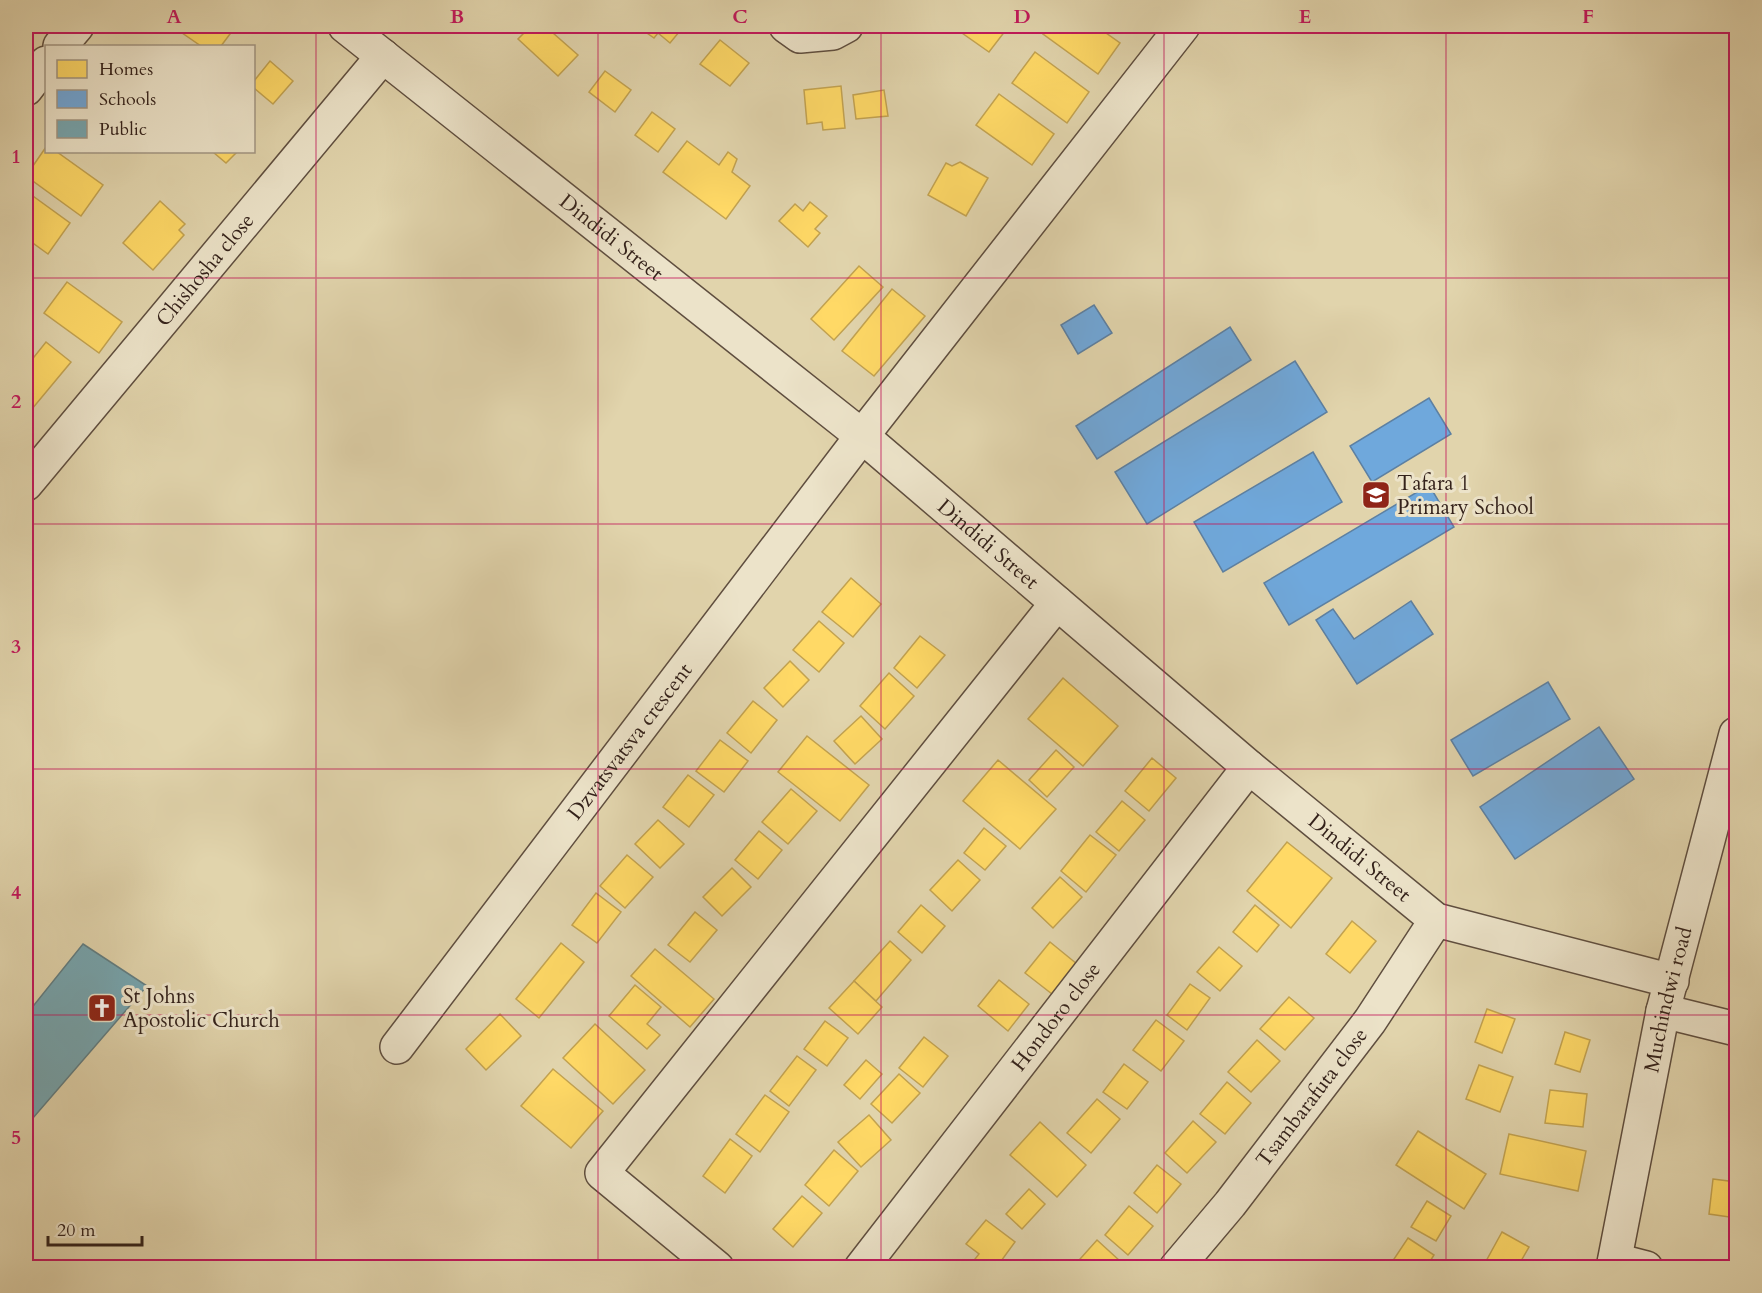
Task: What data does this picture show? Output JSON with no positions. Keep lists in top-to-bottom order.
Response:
{
  "streets": {
    "street": [
      "Dindidi Street",
      "Chishosha close",
      "Dzvatsvatsva crescent",
      "Muchindwi road",
      "Hondoro close",
      "Tsambarafuta close"
    ]
  },
  "crossings": [
    ["Dindidi Street", "Chishosha close"],
    ["Dindidi Street", "Dzvatsvatsva crescent"],
    ["Dindidi Street", "Muchindwi road"],
    ["Dindidi Street", "Hondoro close"],
    ["Dindidi Street", "Tsambarafuta close"]
  ],
  "places": {
    "school or university": ["Tafara 1 Primary School"],
    "church": ["St Johns Apostolic Church"]
  },
  "legend": ["Homes", "Schools", "Public"],
  "scale_bar": "20 m",
  "grid": {
    "columns": [
      "A",
      "B",
      "C",
      "D",
      "E",
      "F"
    ],
    "rows": [
      "1",
      "2",
      "3",
      "4",
      "5"
    ]
  }
}
